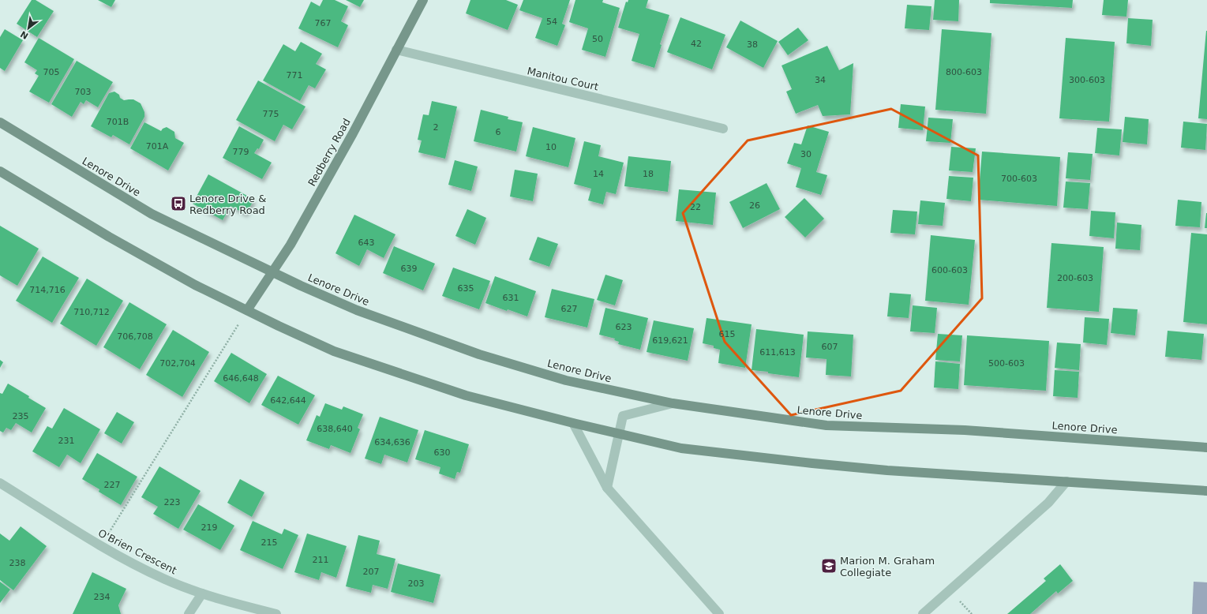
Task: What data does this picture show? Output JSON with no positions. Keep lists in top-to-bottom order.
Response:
{
  "streets": {
    "main road": ["Redberry Road", "Lenore Drive"],
    "street": ["Manitou Court", "O'Brien Crescent"]
  },
  "crossings": [
    ["Manitou Court", "Redberry Road"],
    ["Redberry Road", "Lenore Drive"]
  ],
  "places": {
    "bus stop": ["Lenore Drive & Redberry Road"],
    "school or university": ["Marion M. Graham Collegiate"]
  },
  "house_numbers": [
    "54",
    "767",
    "50",
    "42",
    "38",
    "705",
    "800-603",
    "771",
    "34",
    "300-603",
    "703",
    "775",
    "701B",
    "2",
    "6",
    "701A",
    "10",
    "779",
    "30",
    "14",
    "18",
    "700-603",
    "26",
    "22",
    "643",
    "639",
    "600-603",
    "200-603",
    "635",
    "714,716",
    "631",
    "627",
    "710,712",
    "623",
    "615",
    "706,708",
    "619,621",
    "607",
    "611,613",
    "702,704",
    "500-603",
    "646,648",
    "642,644",
    "235",
    "638,640",
    "231",
    "634,636",
    "630",
    "227",
    "223",
    "219",
    "215",
    "211",
    "238",
    "207",
    "203",
    "234"
  ],
  "north": "bottom left"
}
